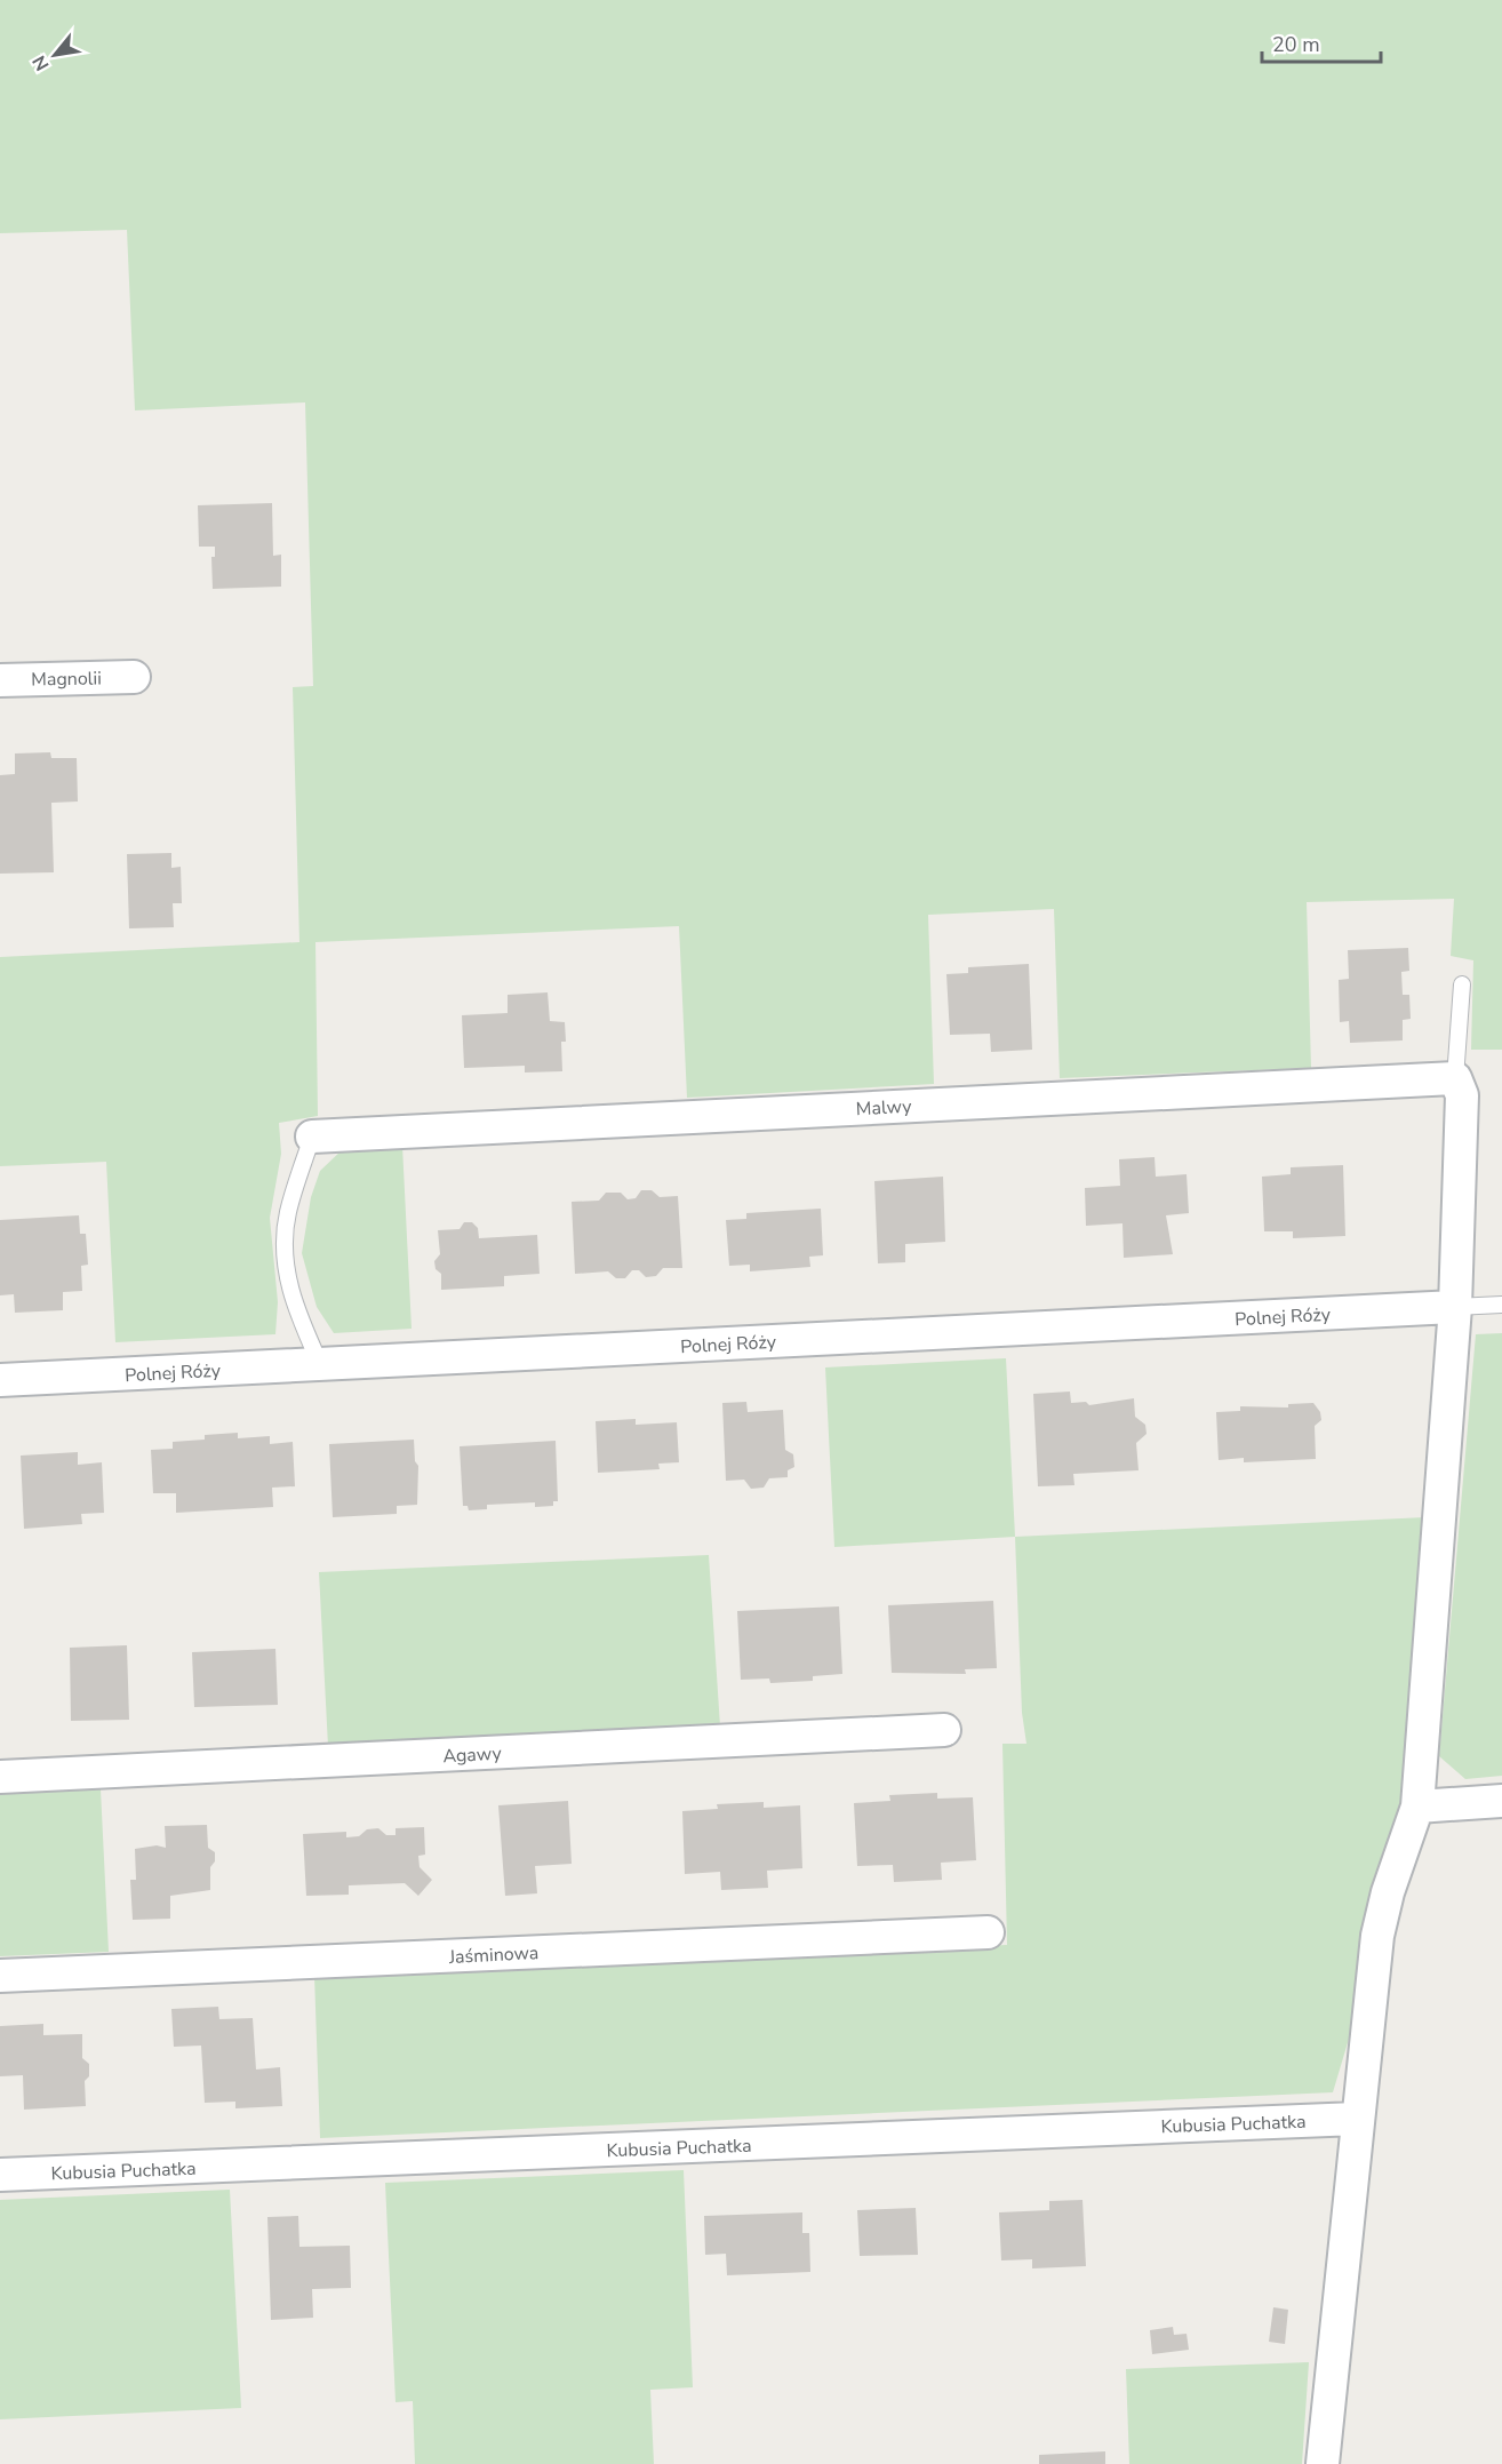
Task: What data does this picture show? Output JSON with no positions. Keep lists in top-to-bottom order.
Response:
{
  "streets": {
    "street": [
      "Magnolii",
      "Malwy",
      "Polnej Róży",
      "Agawy",
      "Jaśminowa",
      "Kubusia Puchatka"
    ]
  },
  "scale_bar": "20 m",
  "north": "bottom left"
}
